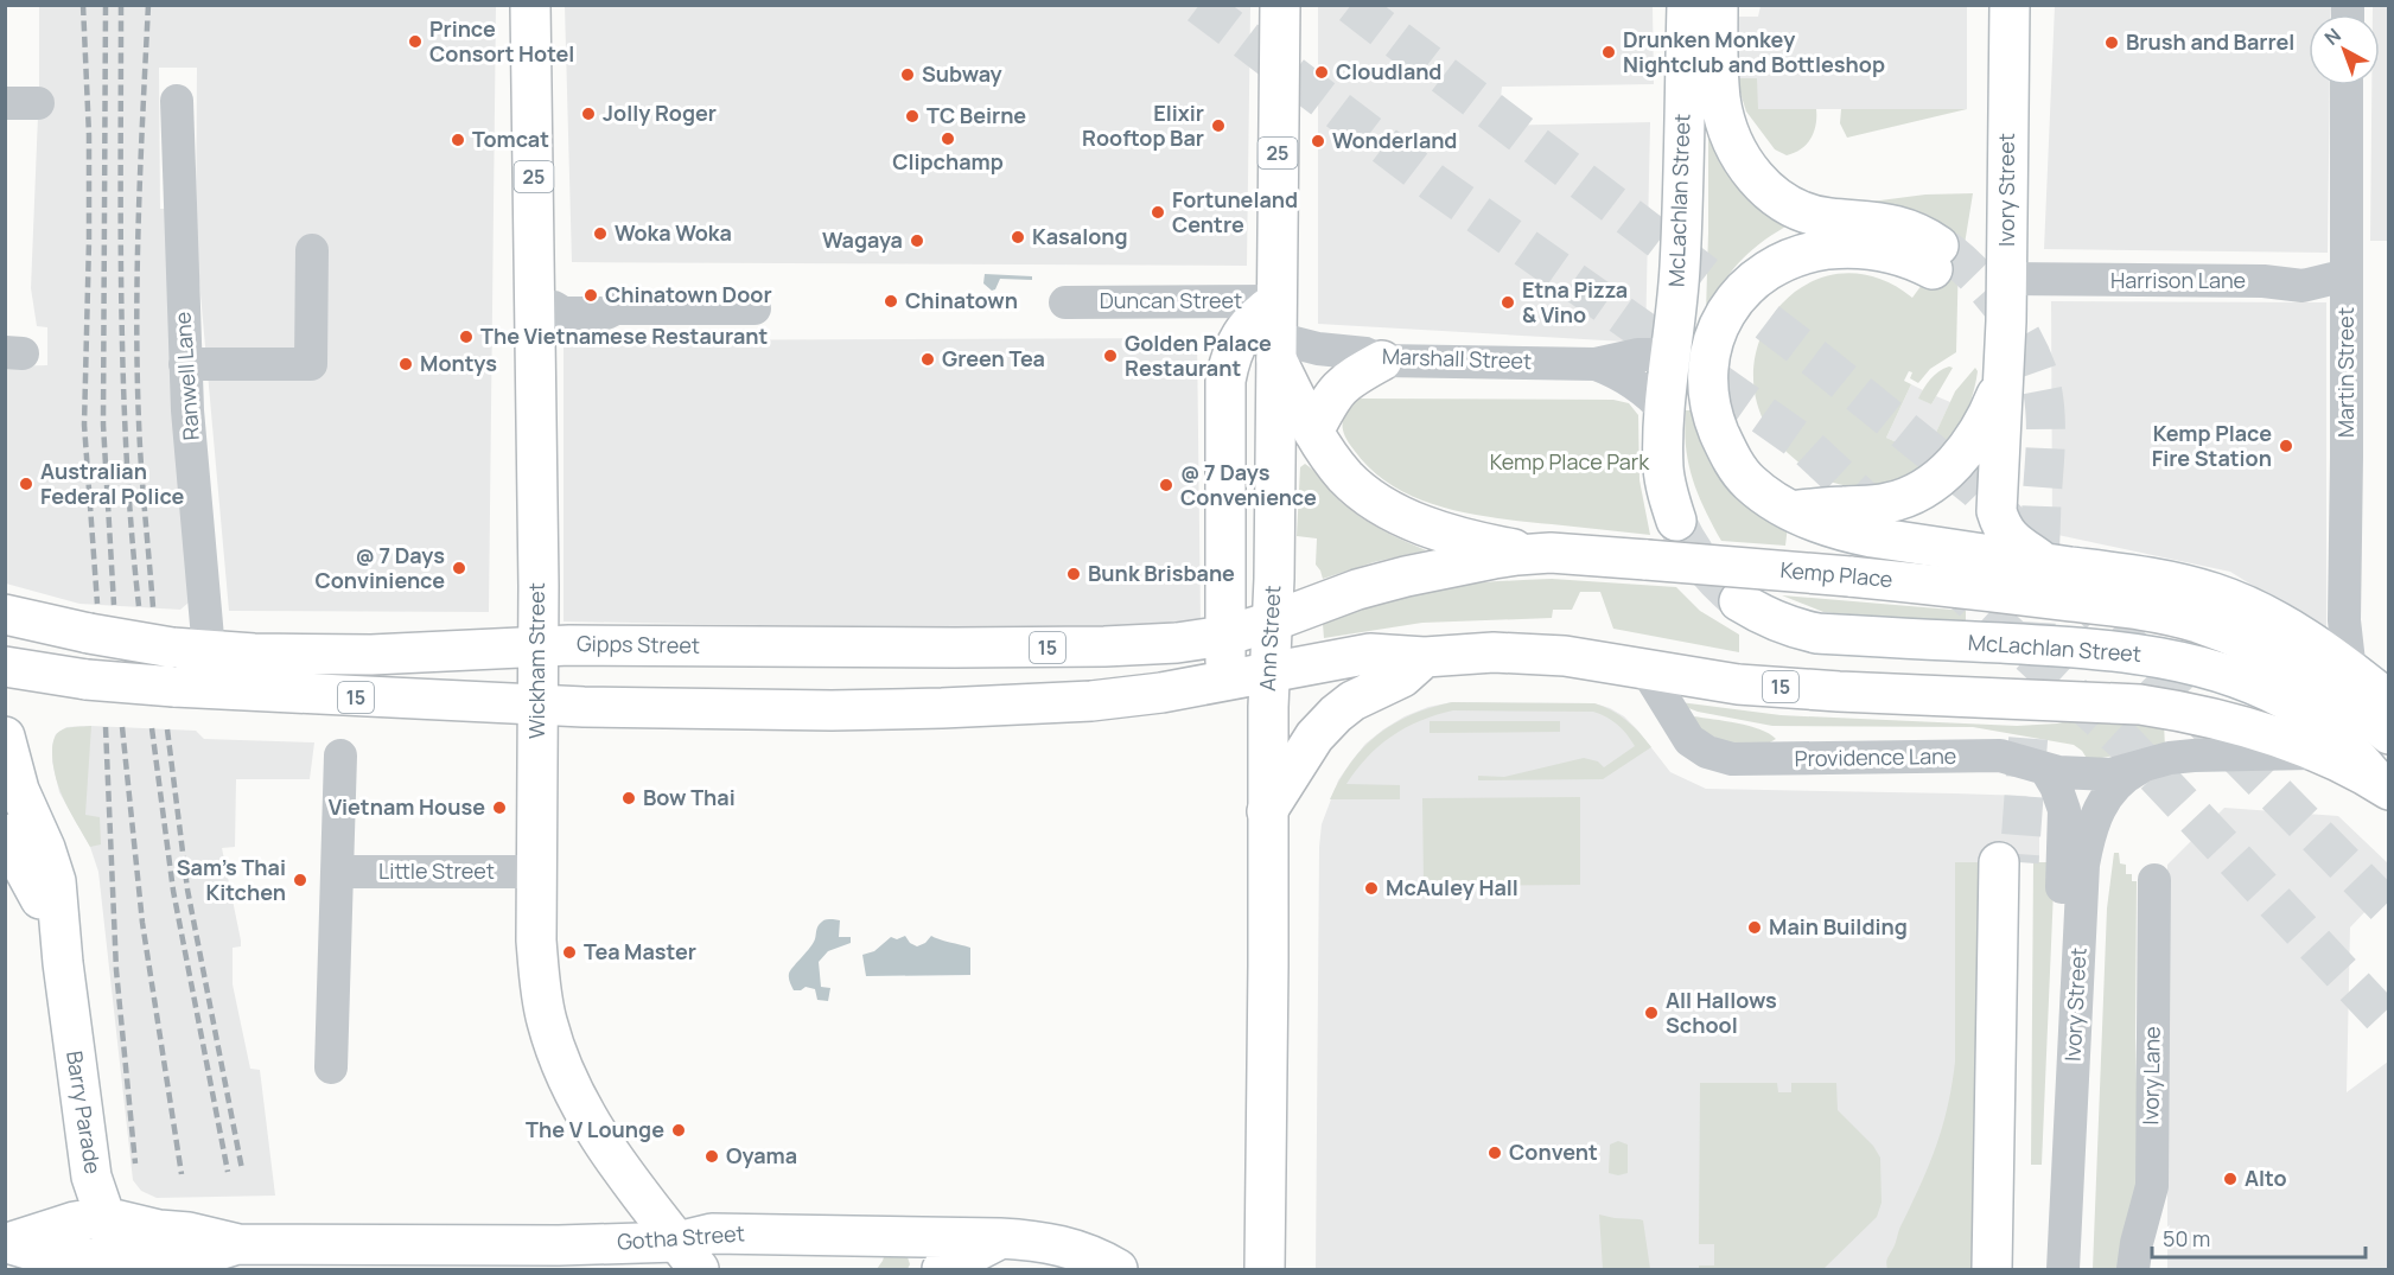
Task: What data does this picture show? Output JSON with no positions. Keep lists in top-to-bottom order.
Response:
{
  "streets": {
    "main road": [
      "25",
      "Ivory Street",
      "McLachlan Street",
      "Kemp Place",
      "Ann Street",
      "Gipps Street",
      "15",
      "Wickham Street",
      "Barry Parade",
      "Gotha Street"
    ],
    "street": [
      "Harrison Lane",
      "Duncan Street",
      "Marshall Street",
      "Martin Street",
      "Ranwell Lane",
      "Providence Lane",
      "Little Street",
      "Ivory Lane"
    ]
  },
  "crossings": [
    ["25", "Duncan Street"],
    ["25", "Marshall Street"],
    ["25", "Kemp Place"],
    ["25", "Ann Street"],
    ["Ivory Street", "Harrison Lane"],
    ["Ivory Street", "Kemp Place"],
    ["Ivory Street", "Providence Lane"],
    ["McLachlan Street", "Marshall Street"],
    ["McLachlan Street", "15"],
    ["Harrison Lane", "Martin Street"],
    ["Duncan Street", "Marshall Street"],
    ["Duncan Street", "Ann Street"],
    ["Marshall Street", "Ann Street"],
    ["Martin Street", "Kemp Place"],
    ["Ranwell Lane", "Gipps Street"],
    ["Kemp Place", "Ann Street"],
    ["Kemp Place", "Gipps Street"],
    ["Ann Street", "Gipps Street"],
    ["Ann Street", "15"],
    ["Gipps Street", "Wickham Street"],
    ["15", "Wickham Street"],
    ["15", "Providence Lane"],
    ["Wickham Street", "Little Street"],
    ["Wickham Street", "Gotha Street"],
    ["Barry Parade", "Gotha Street"]
  ],
  "parks": ["Kemp Place Park"],
  "places": [
    "Prince Consort Hotel",
    "Brush and Barrel",
    "Drunken Monkey Nightclub and Bottleshop",
    "Cloudland",
    "Subway",
    "Jolly Roger",
    "TC Beirne",
    "Elixir Rooftop Bar",
    "Clipchamp",
    "Tomcat",
    "Wonderland",
    "Fortuneland Centre",
    "Woka Woka",
    "Kasalong",
    "Wagaya",
    "Chinatown Door",
    "Chinatown",
    "Etna Pizza & Vino",
    "The Vietnamese Restaurant",
    "Golden Palace Restaurant",
    "Green Tea",
    "Montys",
    "Kemp Place Fire Station",
    "Australian Federal Police",
    "@ 7 Days Convenience",
    "@ 7 Days Convinience",
    "Bunk Brisbane",
    "Bow Thai",
    "Vietnam House",
    "Sam's Thai Kitchen",
    "McAuley Hall",
    "Main Building",
    "Tea Master",
    "All Hallows School",
    "The V Lounge",
    "Convent",
    "Oyama",
    "Alto"
  ],
  "scale_bar": "50 m",
  "north": "top left"
}
